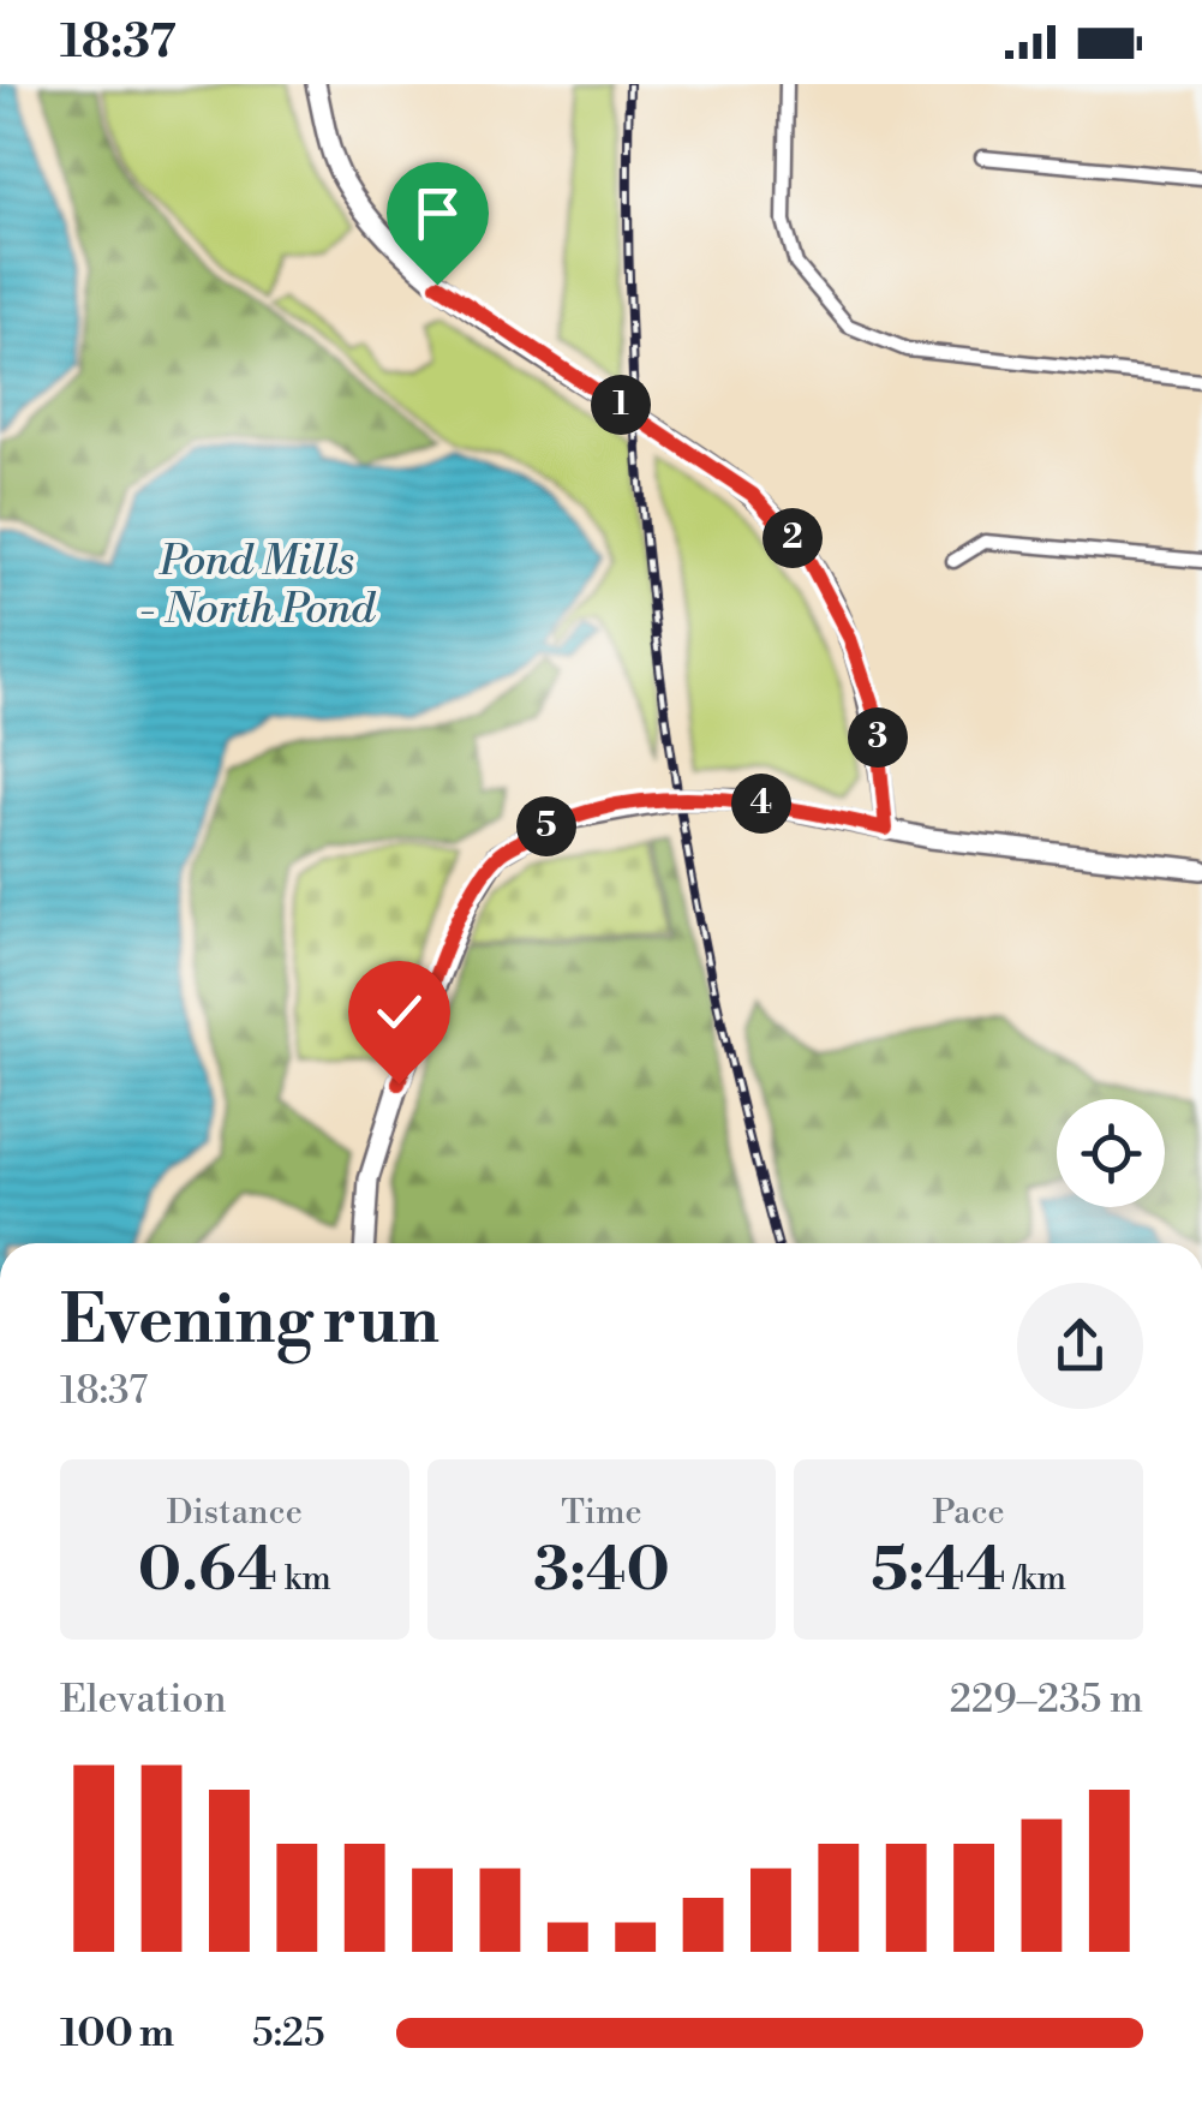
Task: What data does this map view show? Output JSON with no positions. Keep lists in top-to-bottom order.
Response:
{
  "water": ["Pond Mills - North Pond"],
  "page": {
    "status": "18:37",
    "pins": [
      "1",
      "2",
      "3",
      "4",
      "5"
    ],
    "heading": ["Evening run", "18:37"],
    "stats": [
      ["Distance", "0.64 km"],
      ["Time", "3:40"],
      ["Pace", "5:44 /km"]
    ],
    "chart": ["Elevation", "229–235 m"],
    "list": [
      {
        "name": "100 m",
        "note": "5:25"
      }
    ]
  }
}
